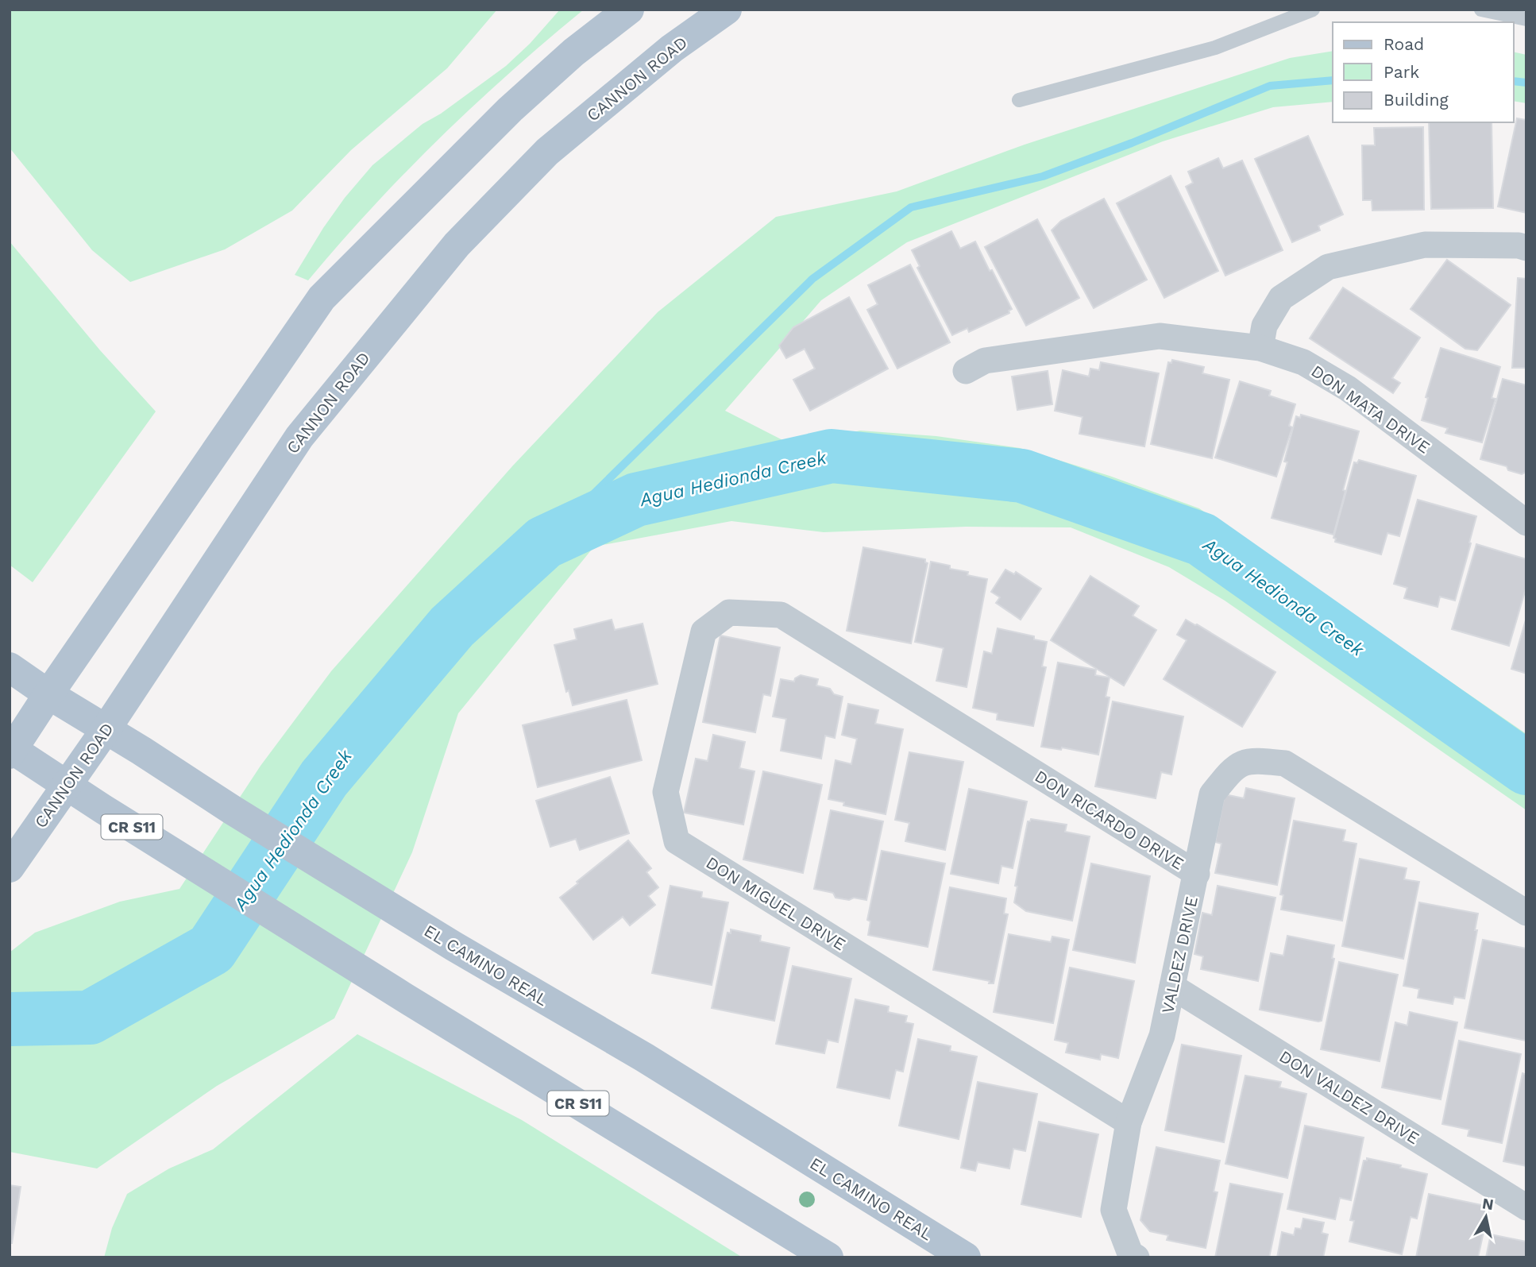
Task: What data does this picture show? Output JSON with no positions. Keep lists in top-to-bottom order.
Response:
{
  "streets": {
    "main road": ["CANNON ROAD", "CR S11", "EL CAMINO REAL"],
    "street": [
      "DON MATA DRIVE",
      "DON RICARDO DRIVE",
      "DON MIGUEL DRIVE",
      "VALDEZ DRIVE",
      "DON VALDEZ DRIVE"
    ]
  },
  "crossings": [
    ["CANNON ROAD", "CR S11"],
    ["CANNON ROAD", "EL CAMINO REAL"],
    ["DON RICARDO DRIVE", "DON MIGUEL DRIVE"],
    ["DON RICARDO DRIVE", "VALDEZ DRIVE"],
    ["DON MIGUEL DRIVE", "VALDEZ DRIVE"],
    ["VALDEZ DRIVE", "DON VALDEZ DRIVE"]
  ],
  "water": ["Agua Hedionda Creek"],
  "legend": ["Road", "Park", "Building"],
  "north": "top"
}
